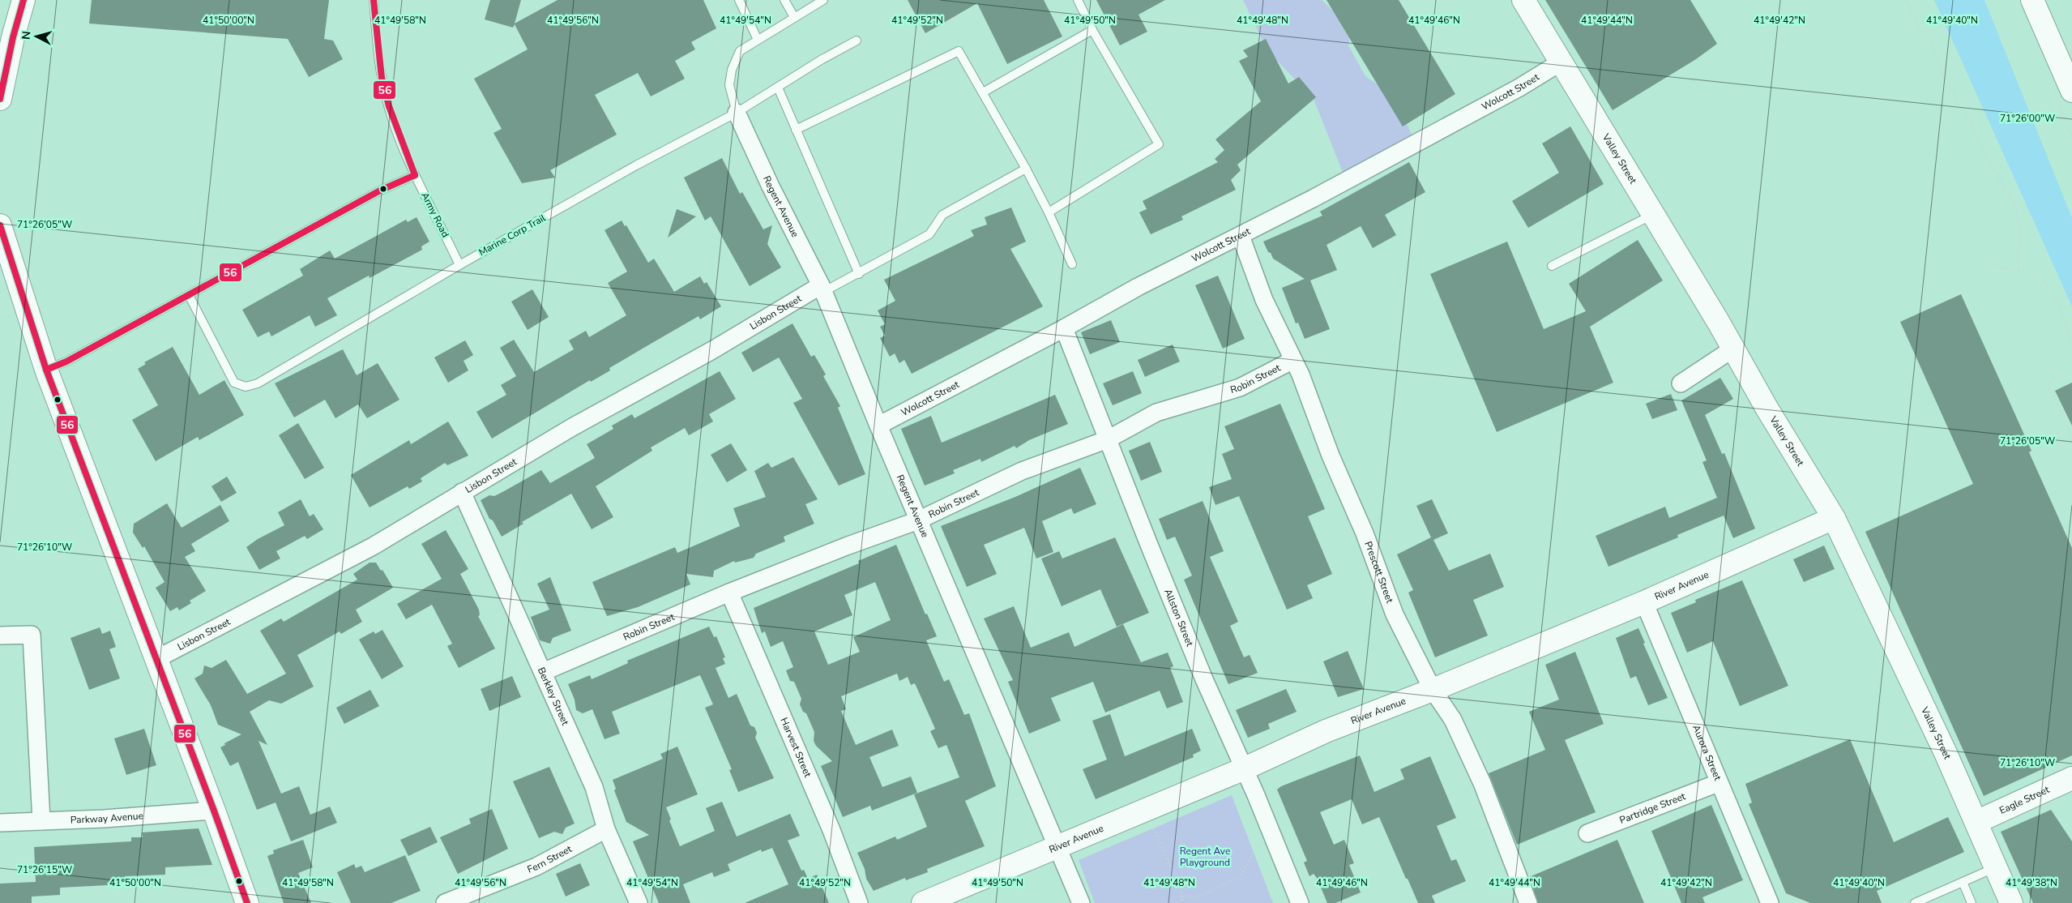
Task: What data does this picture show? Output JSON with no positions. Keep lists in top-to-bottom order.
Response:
{
  "streets": {
    "main road": ["Valley Street", "River Avenue", "Eagle Street"],
    "street": [
      "Wolcott Street",
      "Regent Avenue",
      "Lisbon Street",
      "Robin Street",
      "Prescott Street",
      "Allston Street",
      "Berkley Street",
      "Harvest Street",
      "Aurora Street",
      "Partridge Street",
      "Parkway Avenue",
      "Fern Street"
    ],
    "lane": ["Army Road", "Marine Corp Trail"]
  },
  "crossings": [
    ["Wolcott Street", "Valley Street"],
    ["Wolcott Street", "Regent Avenue"],
    ["Wolcott Street", "Prescott Street"],
    ["Wolcott Street", "Allston Street"],
    ["Valley Street", "River Avenue"],
    ["Valley Street", "Eagle Street"],
    ["Regent Avenue", "Marine Corp Trail"],
    ["Regent Avenue", "Lisbon Street"],
    ["Regent Avenue", "Robin Street"],
    ["Regent Avenue", "River Avenue"],
    ["Army Road", "Marine Corp Trail"],
    ["Lisbon Street", "Berkley Street"],
    ["Robin Street", "Prescott Street"],
    ["Robin Street", "Allston Street"],
    ["Robin Street", "Berkley Street"],
    ["Robin Street", "Harvest Street"],
    ["Prescott Street", "River Avenue"],
    ["River Avenue", "Allston Street"],
    ["River Avenue", "Aurora Street"],
    ["Berkley Street", "Fern Street"],
    ["Aurora Street", "Partridge Street"]
  ],
  "parks": ["Regent Ave Playground"],
  "lines": ["transit line 56"],
  "north": "left",
  "coordinates": [
    "41°50'00\"N",
    "41°49'58\"N",
    "41°49'56\"N",
    "41°49'54\"N",
    "41°49'52\"N",
    "41°49'50\"N",
    "41°49'48\"N",
    "41°49'46\"N",
    "41°49'44\"N",
    "41°49'42\"N",
    "41°49'40\"N",
    "71°26'00\"W",
    "71°26'05\"W",
    "71°26'10\"W",
    "71°26'15\"W",
    "41°49'38\"N"
  ]
}
